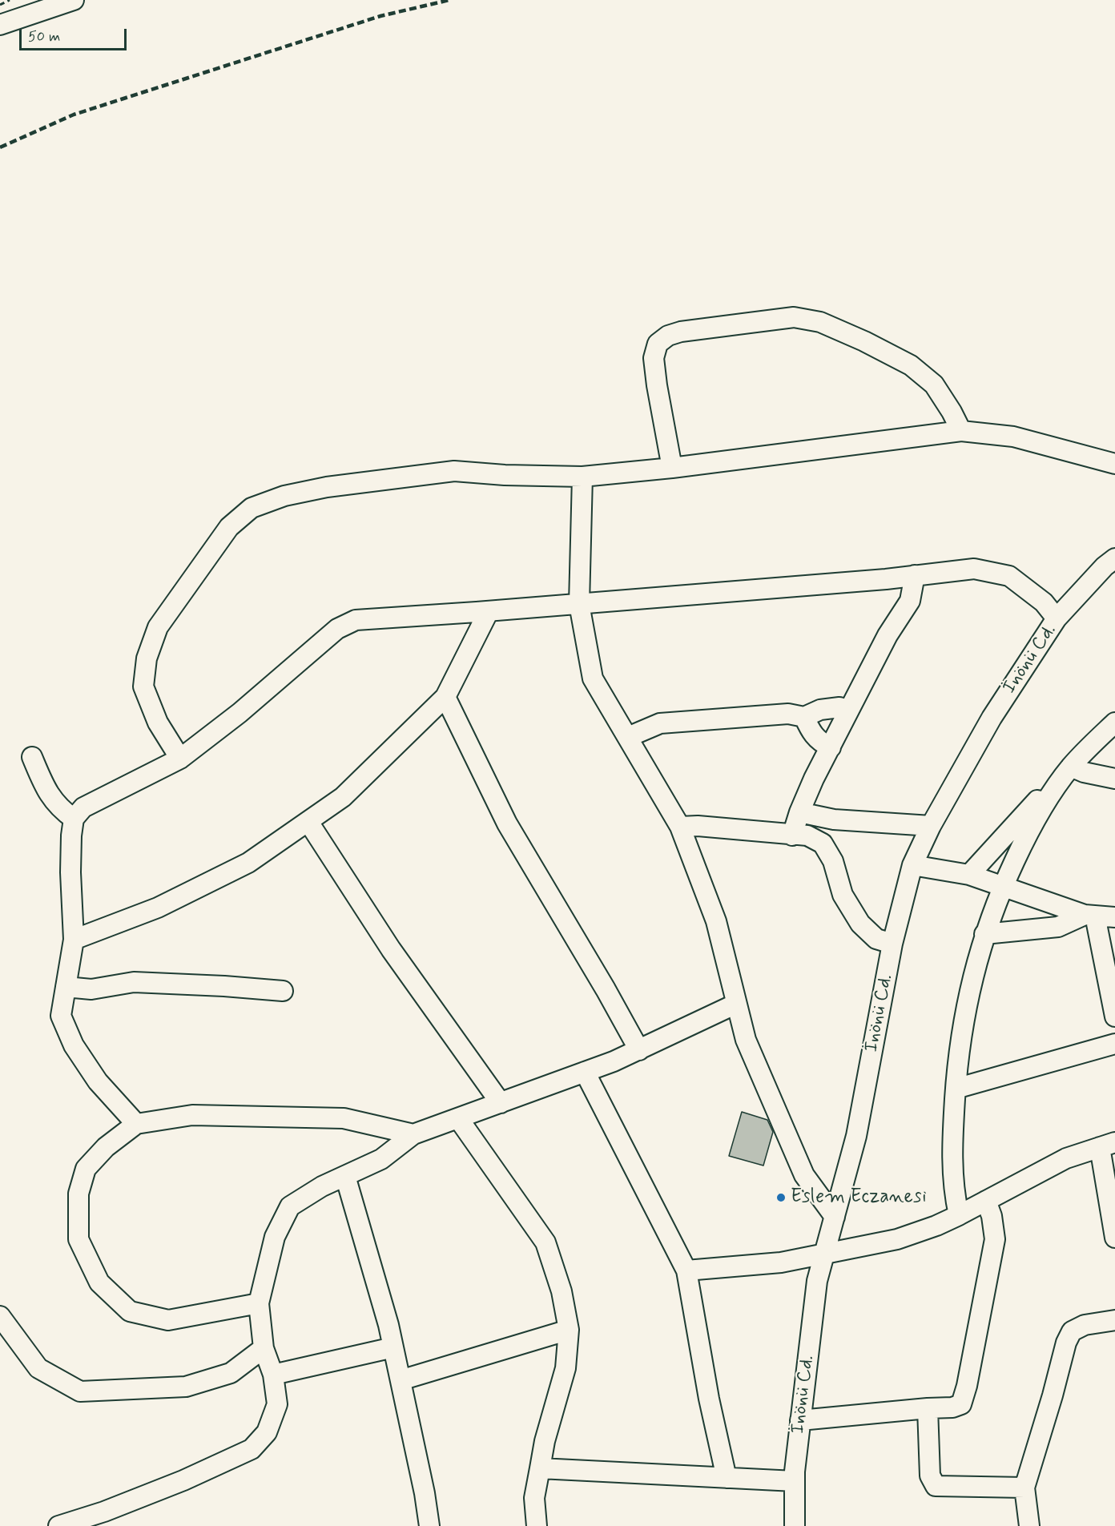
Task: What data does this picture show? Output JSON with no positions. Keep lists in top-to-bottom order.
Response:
{
  "streets": {
    "street": ["İnönü Cd."]
  },
  "places": ["Eslem Eczanesi"],
  "scale_bar": "50 m"
}
